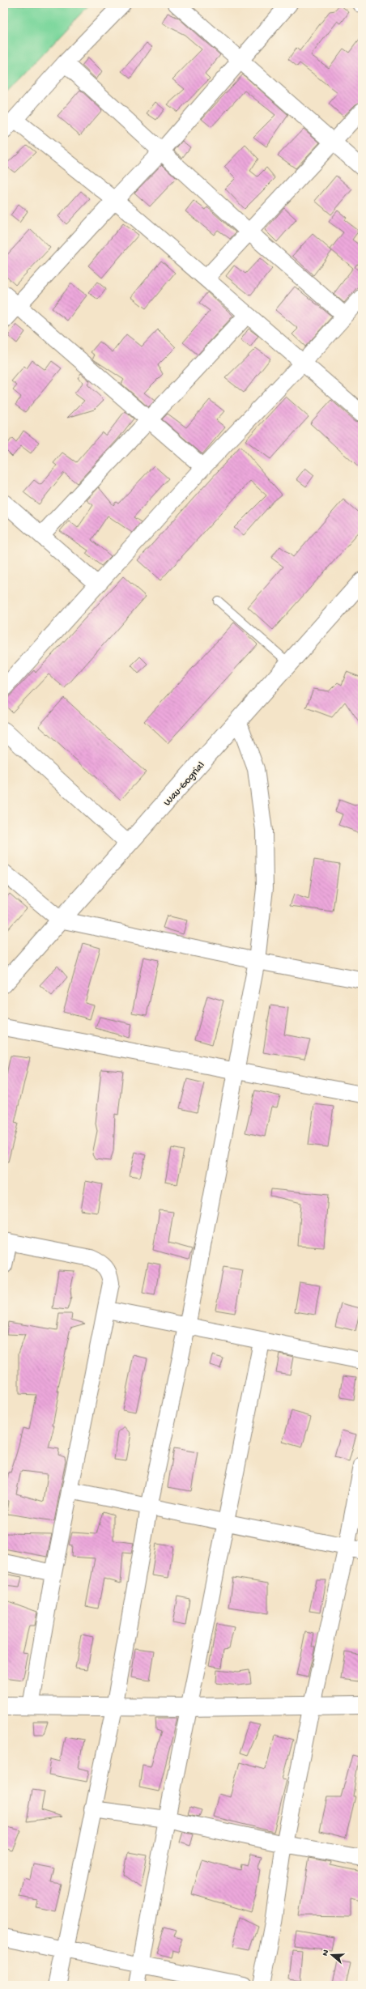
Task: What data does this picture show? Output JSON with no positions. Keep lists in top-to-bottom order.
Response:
{
  "streets": {
    "main road": ["Wau-Gogrial"]
  },
  "north": "left"
}
